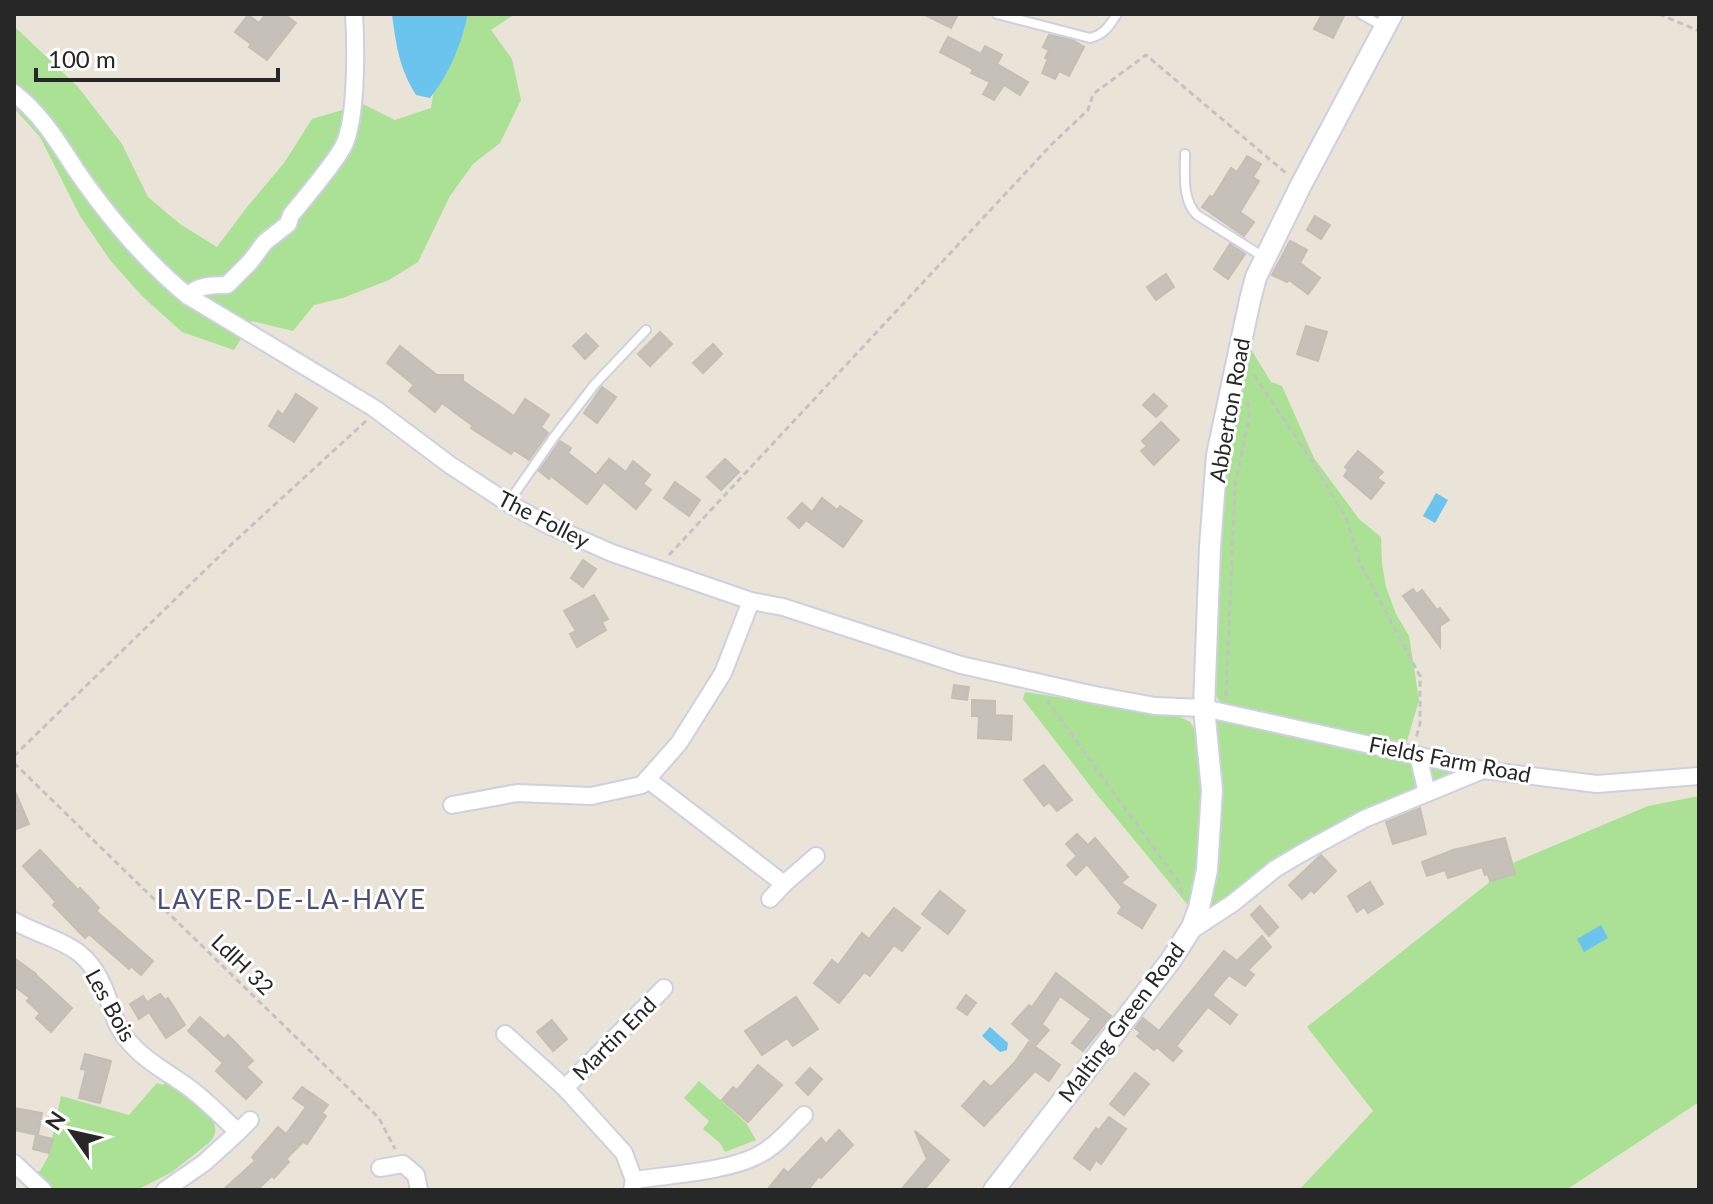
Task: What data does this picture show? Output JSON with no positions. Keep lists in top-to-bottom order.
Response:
{
  "streets": {
    "street": [
      "Abberton Road",
      "The Folley",
      "Fields Farm Road",
      "Les Bois",
      "Malting Green Road",
      "Martin End"
    ],
    "path": ["LdlH 32"]
  },
  "crossings": [
    ["Abberton Road", "The Folley"],
    ["Abberton Road", "Fields Farm Road"],
    ["Abberton Road", "Malting Green Road"],
    ["The Folley", "Fields Farm Road"],
    ["Fields Farm Road", "Malting Green Road"]
  ],
  "districts": ["LAYER-DE-LA-HAYE"],
  "scale_bar": "100 m",
  "north": "top left"
}
